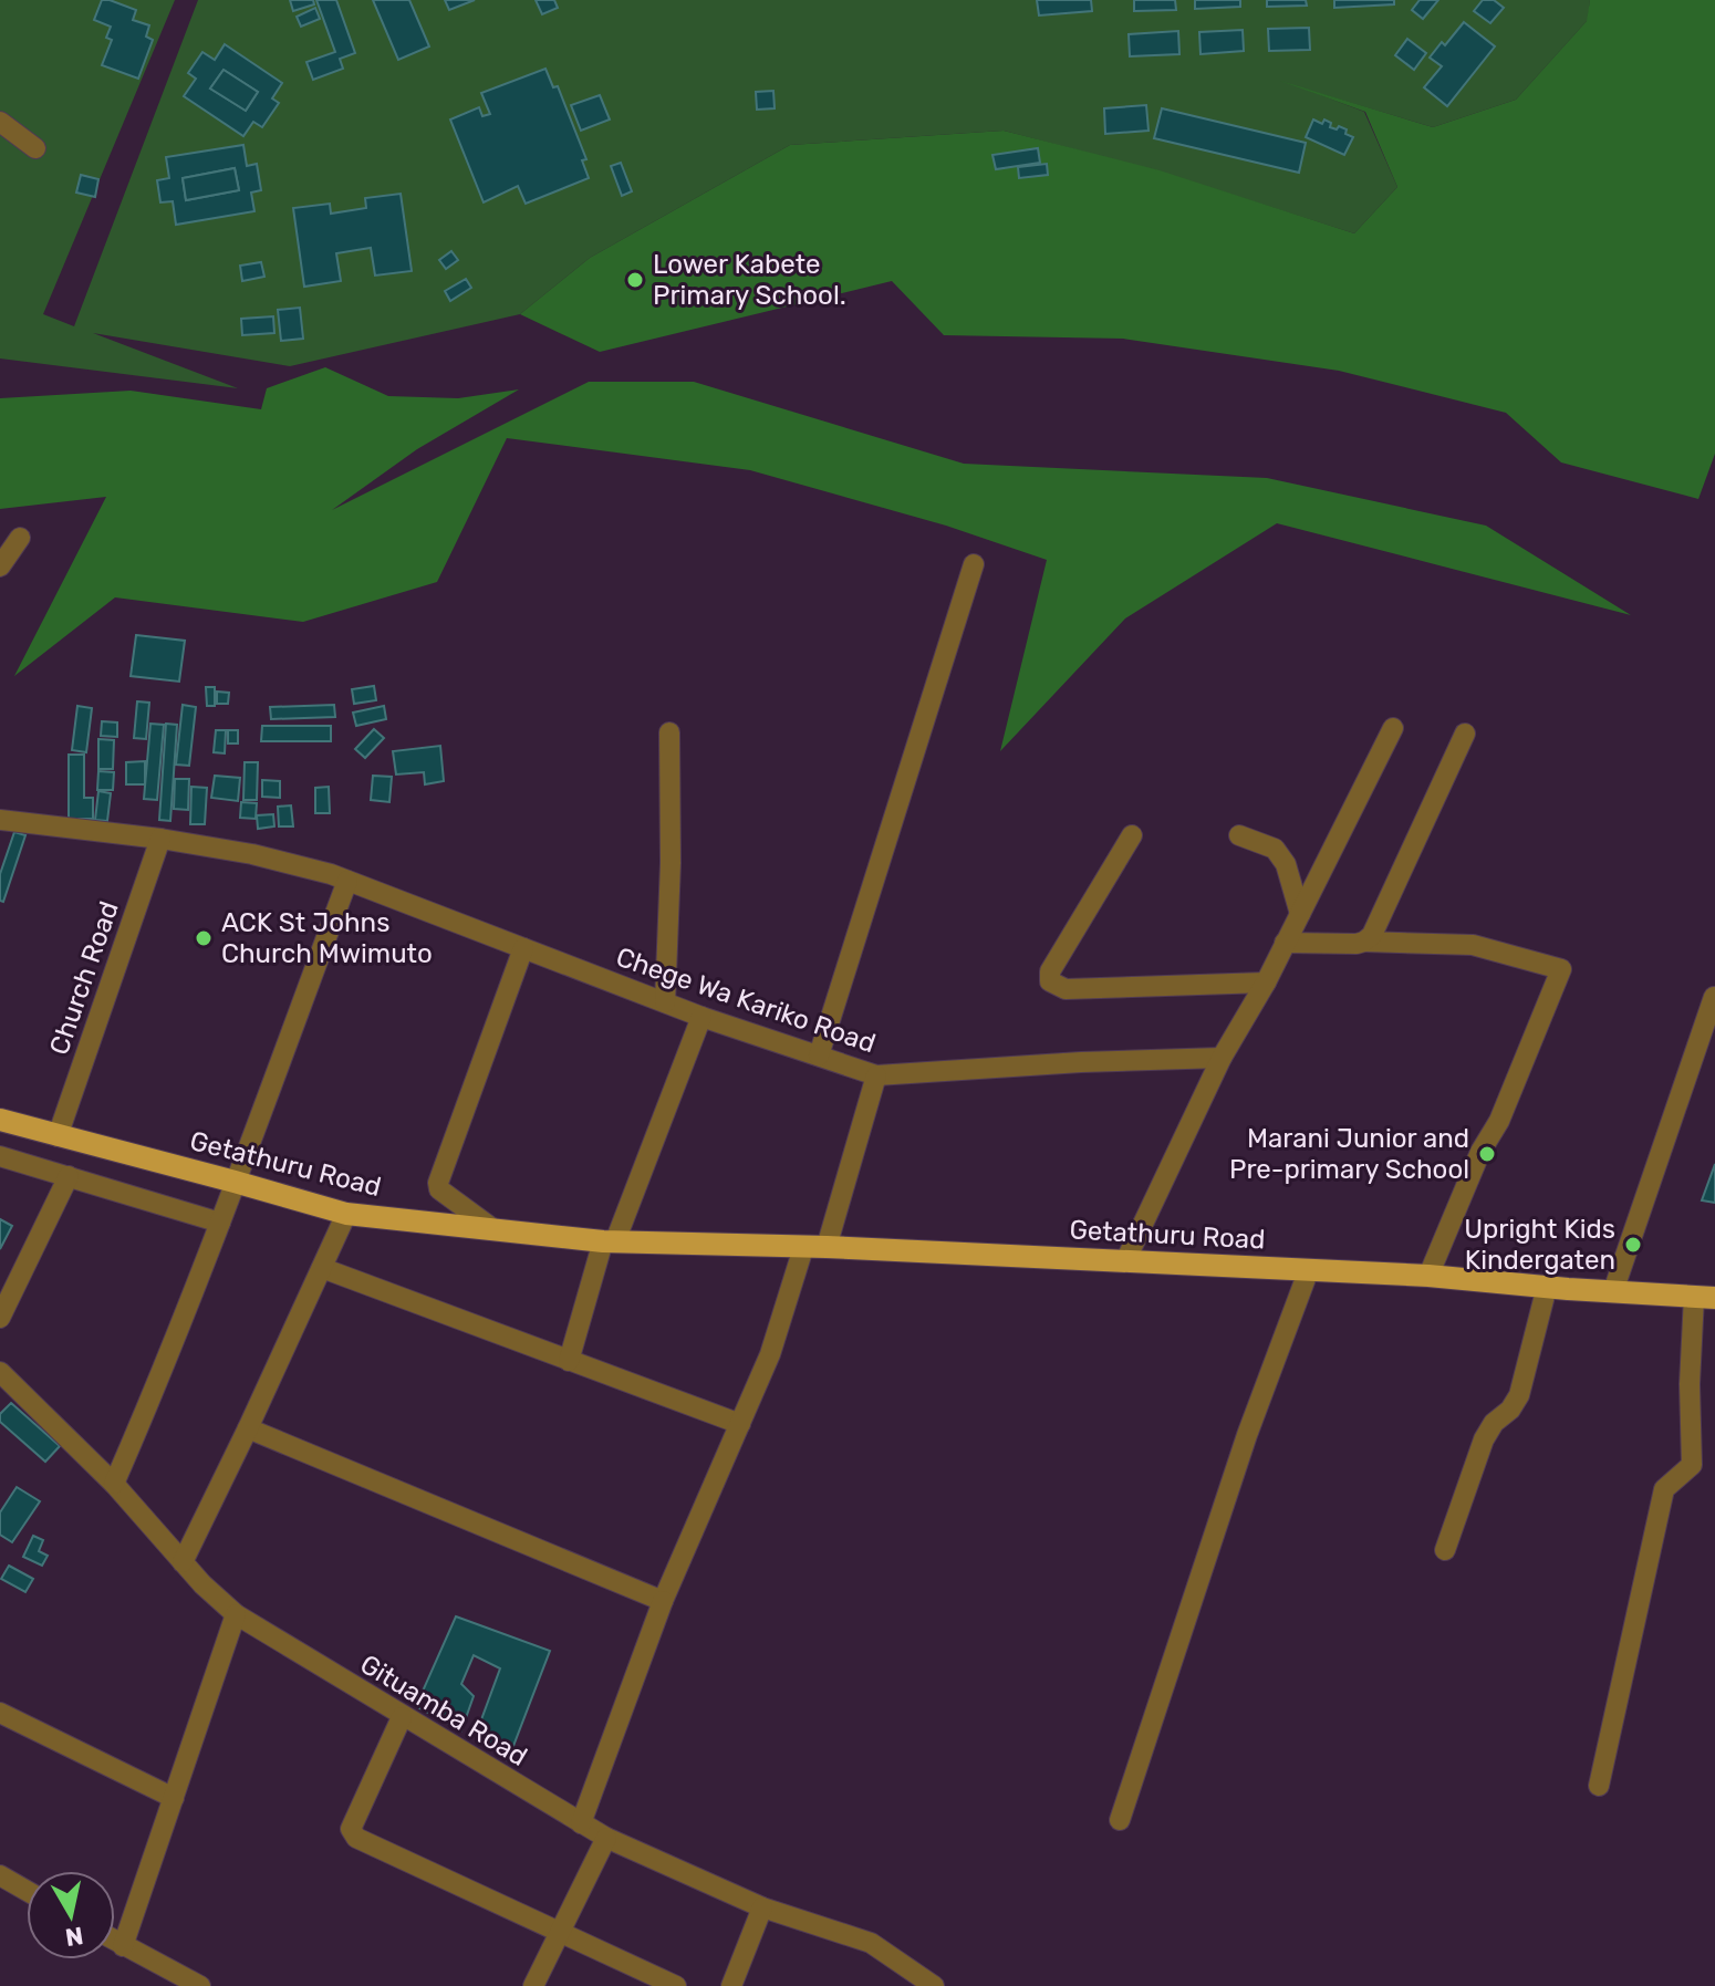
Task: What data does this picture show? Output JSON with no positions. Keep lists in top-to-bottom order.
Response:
{
  "streets": {
    "main road": ["Getathuru Road"],
    "street": ["Church Road", "Chege Wa Kariko Road", "Gituamba Road"]
  },
  "crossings": [
    ["Church Road", "Chege Wa Kariko Road"],
    ["Church Road", "Getathuru Road"]
  ],
  "places": [
    "Lower Kabete Primary School.",
    "ACK St Johns Church Mwimuto",
    "Marani Junior and Pre-primary School",
    "Upright Kids Kindergaten"
  ],
  "north": "bottom"
}
